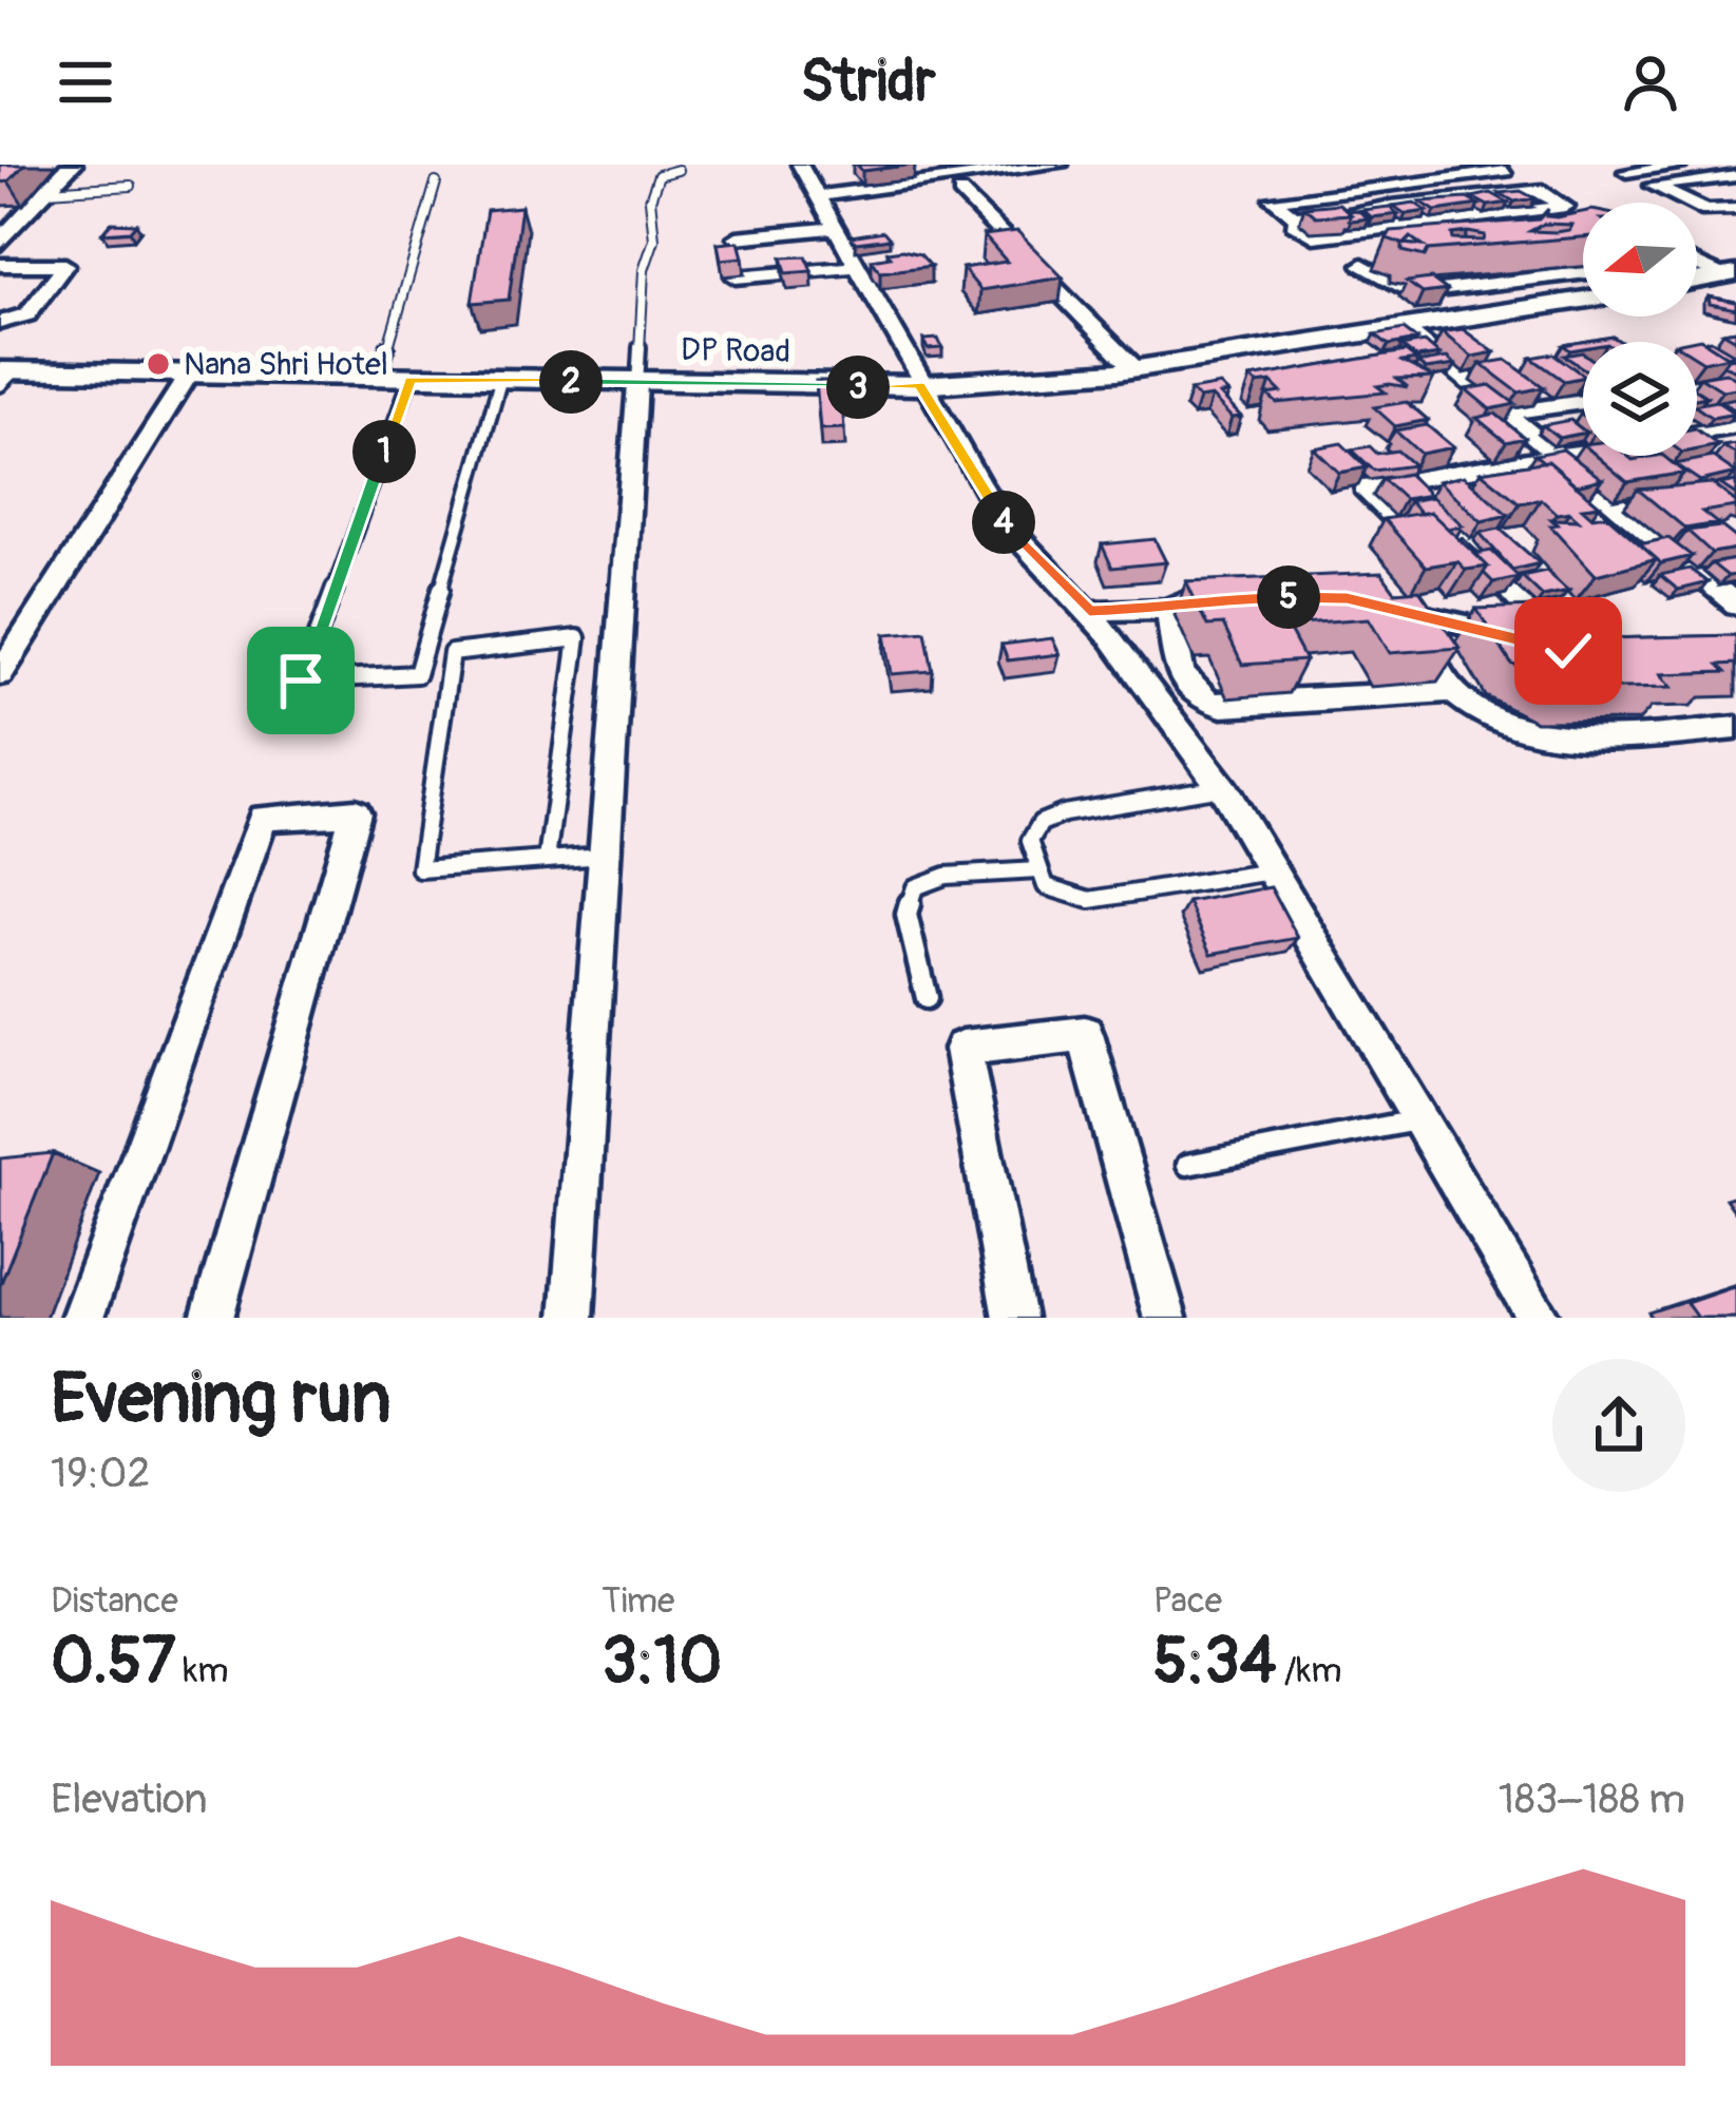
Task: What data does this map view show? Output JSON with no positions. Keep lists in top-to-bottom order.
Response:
{
  "streets": {
    "street": ["DP Road"]
  },
  "places": ["Nana Shri Hotel"],
  "north": "left",
  "page": {
    "header": "Stridr",
    "pins": [
      "2",
      "3",
      "1",
      "4",
      "5"
    ],
    "heading": ["Evening run", "19:02"],
    "stats": [
      ["Distance", "0.57 km"],
      ["Time", "3:10"],
      ["Pace", "5:34 /km"]
    ],
    "chart": ["Elevation", "183–188 m"]
  }
}
